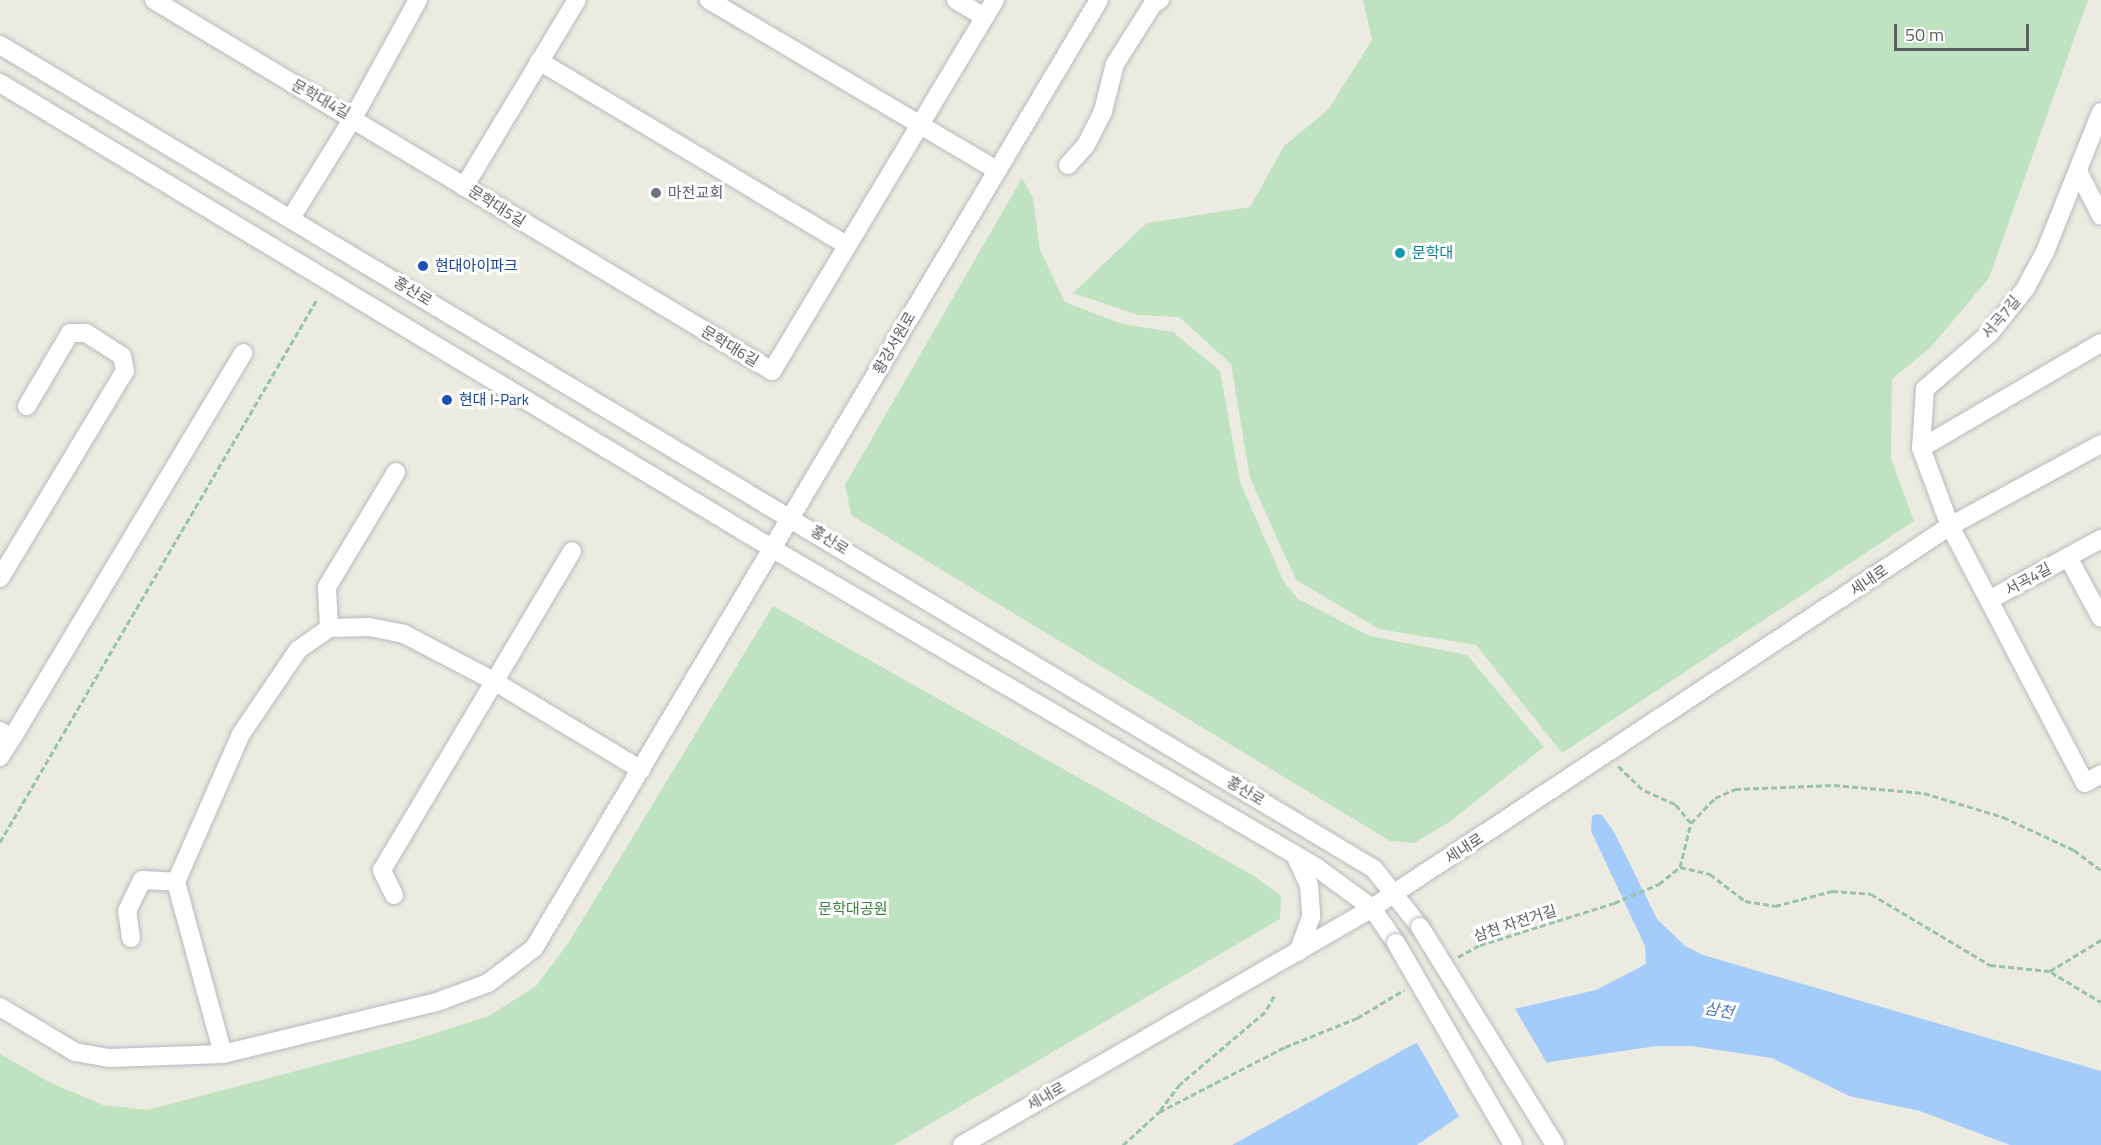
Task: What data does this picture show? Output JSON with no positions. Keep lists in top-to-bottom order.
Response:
{
  "streets": {
    "street": [
      "문학대4길",
      "문학대5길",
      "홍산로",
      "서곡7길",
      "황강서원로",
      "문학대6길",
      "서곡4길",
      "세내로"
    ],
    "path": ["삼천 자전거길"]
  },
  "crossings": [
    ["문학대5길", "문학대6길"],
    ["홍산로", "황강서원로"],
    ["홍산로", "세내로"],
    ["서곡7길", "세내로"]
  ],
  "water": ["삼천"],
  "parks": ["문학대공원"],
  "places": [
    "마전교회",
    "문학대",
    "현대아이파크",
    "현대 I-Park"
  ],
  "scale_bar": "50 m"
}
